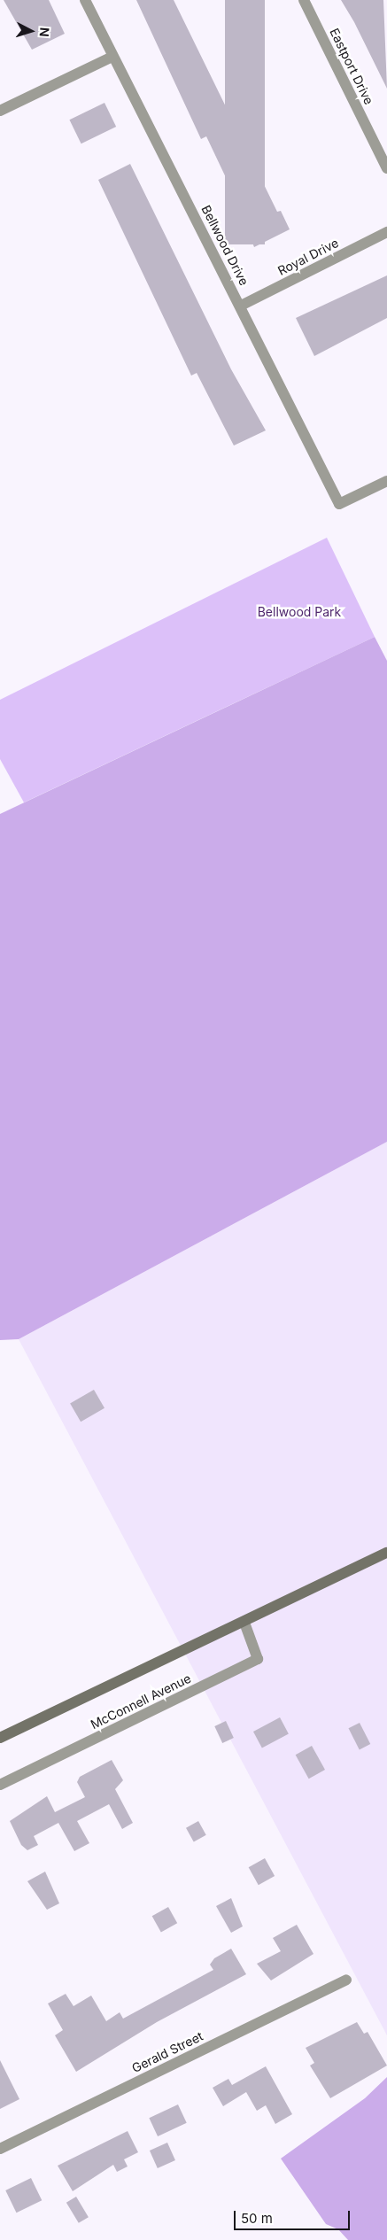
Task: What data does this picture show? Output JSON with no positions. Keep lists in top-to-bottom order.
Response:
{
  "streets": {
    "street": [
      "Eastport Drive",
      "Bellwood Drive",
      "Royal Drive",
      "McConnell Avenue",
      "Gerald Street"
    ]
  },
  "crossings": [
    ["Bellwood Drive", "Royal Drive"]
  ],
  "parks": ["Bellwood Park"],
  "scale_bar": "50 m",
  "north": "right"
}
